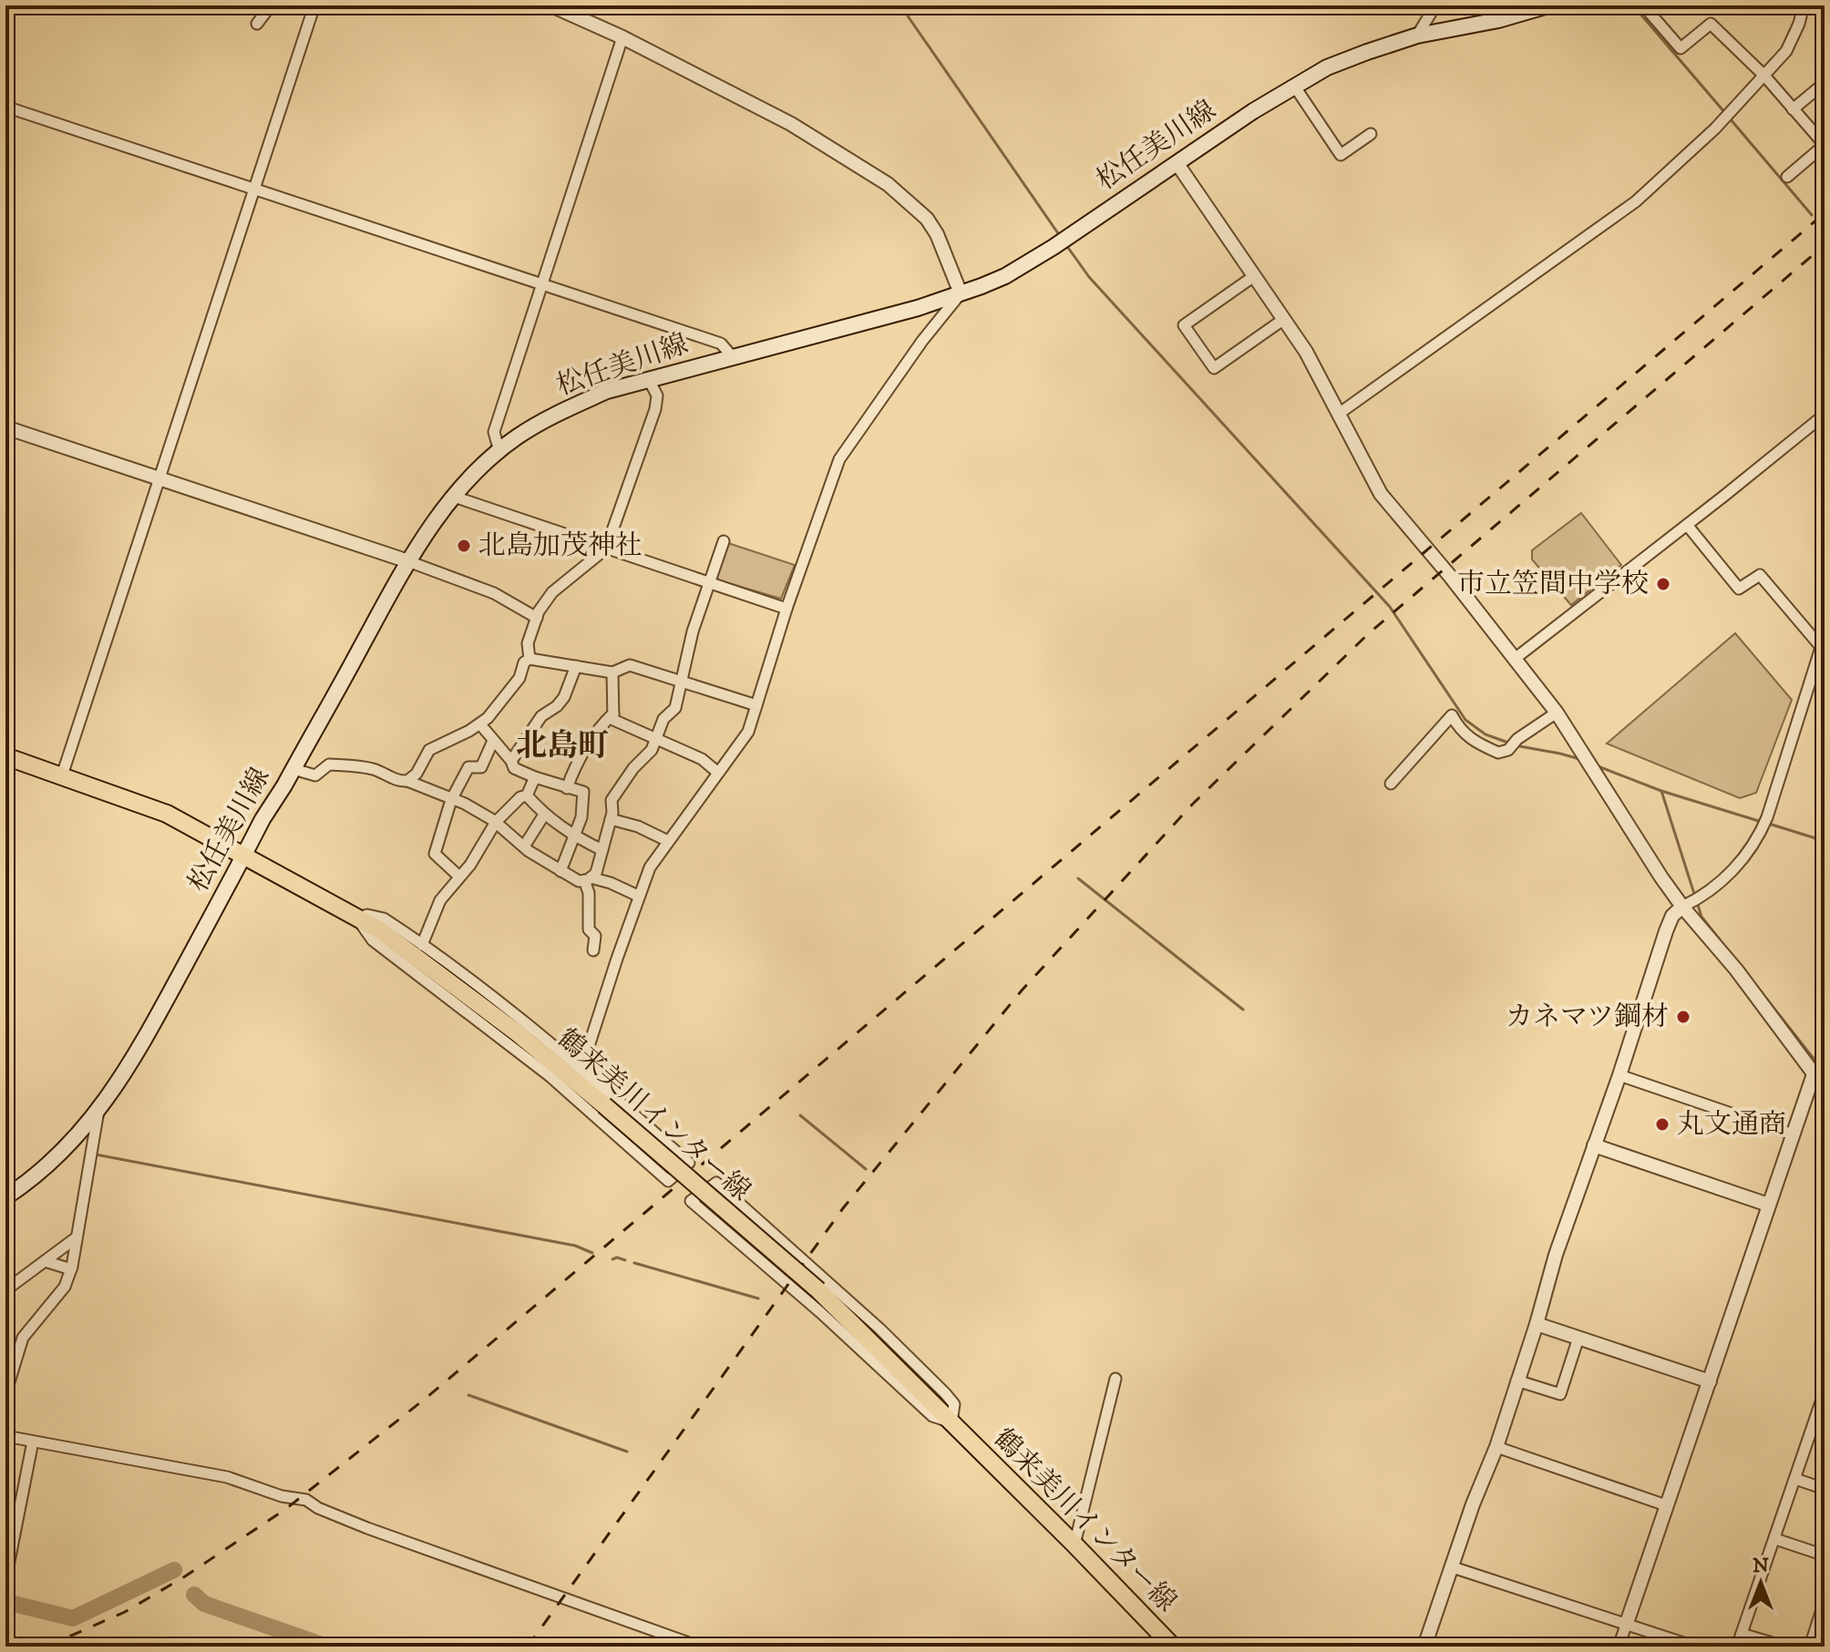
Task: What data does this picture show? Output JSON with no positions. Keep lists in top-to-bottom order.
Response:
{
  "streets": {
    "main road": ["松任美川線", "鶴来美川インター線"]
  },
  "crossings": [
    ["松任美川線", "鶴来美川インター線"]
  ],
  "districts": ["北島町"],
  "places": [
    "北島加茂神社",
    "市立笠間中学校",
    "カネマツ鋼材",
    "丸文通商"
  ],
  "north": "top"
}
